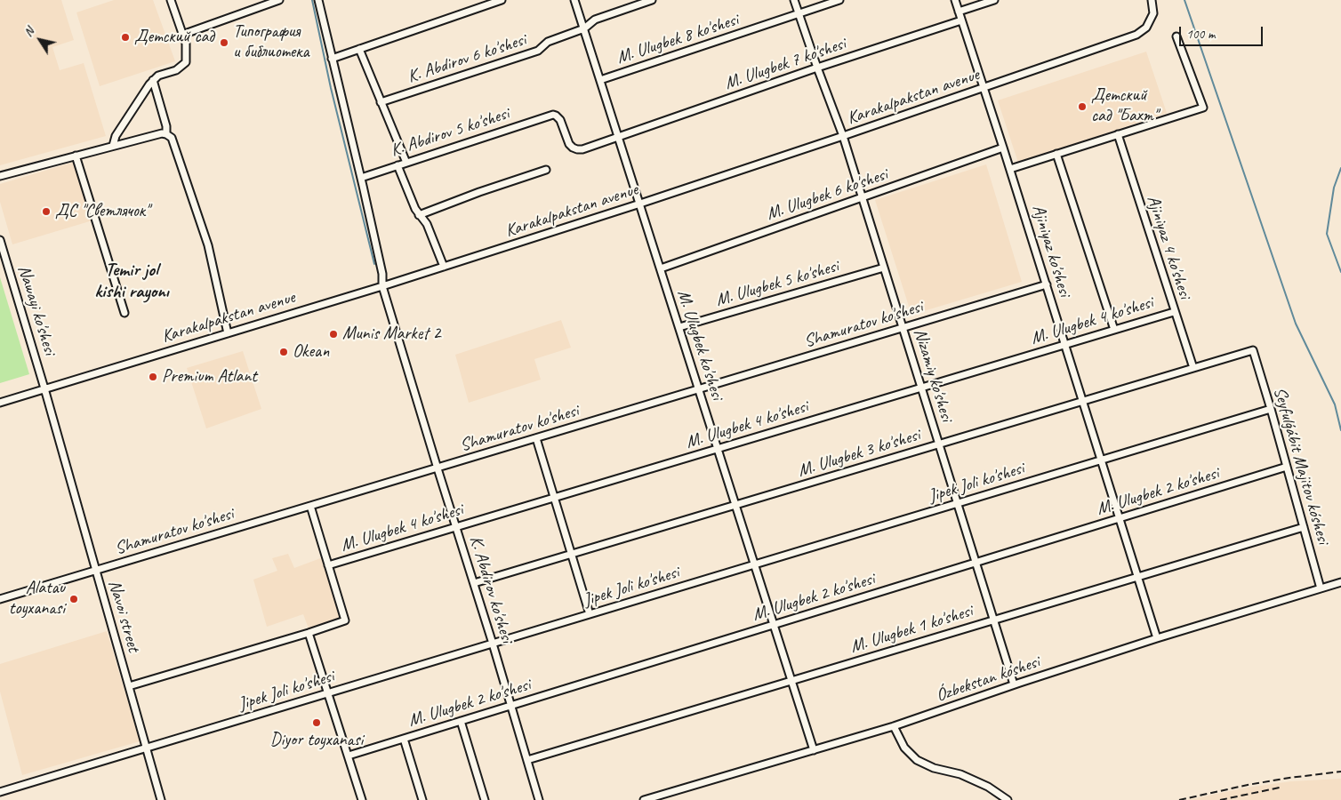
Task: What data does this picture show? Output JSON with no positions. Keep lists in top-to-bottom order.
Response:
{
  "streets": {
    "street": [
      "M. Ulugbek 8 ko'shesi",
      "K. Abdirov 6 ko'shesi",
      "M. Ulugbek 7 ko'shesi",
      "Karakalpakstan avenue",
      "K. Abdirov 5 ko'shesi",
      "M. Ulugbek 6 ko'shesi",
      "Ajiniyaz 4 ko'shesi",
      "Ajiniyaz ko'shesi",
      "M. Ulugbek 5 ko'shesi",
      "Nawayi ko'shesi",
      "M. Ulugbek 4 ko'shesi",
      "Shamuratov ko'shesi",
      "M. Ulugbek ko'shesi",
      "Nizamiy ko'shesi",
      "M. Ulugbek 3 ko'shesi",
      "Seyfulǵábit Majitov kóshesi",
      "Jipek Joli ko'shesi",
      "M. Ulugbek 2 ko'shesi",
      "K. Abdirov ko'shesi",
      "Navoi street",
      "M. Ulugbek 1 ko'shesi",
      "Ózbekstan kóshesi"
    ]
  },
  "crossings": [
    ["M. Ulugbek 8 ko'shesi", "M. Ulugbek ko'shesi"],
    ["M. Ulugbek 8 ko'shesi", "Nizamiy ko'shesi"],
    ["K. Abdirov 6 ko'shesi", "M. Ulugbek ko'shesi"],
    ["M. Ulugbek 7 ko'shesi", "K. Abdirov 5 ko'shesi"],
    ["M. Ulugbek 7 ko'shesi", "Ajiniyaz ko'shesi"],
    ["M. Ulugbek 7 ko'shesi", "M. Ulugbek ko'shesi"],
    ["M. Ulugbek 7 ko'shesi", "Nizamiy ko'shesi"],
    ["Karakalpakstan avenue", "Ajiniyaz ko'shesi"],
    ["Karakalpakstan avenue", "Nawayi ko'shesi"],
    ["Karakalpakstan avenue", "M. Ulugbek ko'shesi"],
    ["Karakalpakstan avenue", "Nizamiy ko'shesi"],
    ["Karakalpakstan avenue", "K. Abdirov ko'shesi"],
    ["Karakalpakstan avenue", "Navoi street"],
    ["K. Abdirov 5 ko'shesi", "K. Abdirov ko'shesi"],
    ["M. Ulugbek 6 ko'shesi", "Ajiniyaz ko'shesi"],
    ["M. Ulugbek 6 ko'shesi", "M. Ulugbek ko'shesi"],
    ["M. Ulugbek 6 ko'shesi", "Nizamiy ko'shesi"],
    ["Ajiniyaz 4 ko'shesi", "M. Ulugbek 4 ko'shesi"],
    ["Ajiniyaz 4 ko'shesi", "M. Ulugbek 3 ko'shesi"],
    ["Ajiniyaz ko'shesi", "M. Ulugbek 4 ko'shesi"],
    ["Ajiniyaz ko'shesi", "Shamuratov ko'shesi"],
    ["Ajiniyaz ko'shesi", "M. Ulugbek 3 ko'shesi"],
    ["Ajiniyaz ko'shesi", "Jipek Joli ko'shesi"],
    ["Ajiniyaz ko'shesi", "M. Ulugbek 2 ko'shesi"],
    ["Ajiniyaz ko'shesi", "M. Ulugbek 1 ko'shesi"],
    ["Ajiniyaz ko'shesi", "Ózbekstan kóshesi"],
    ["M. Ulugbek 5 ko'shesi", "M. Ulugbek ko'shesi"],
    ["M. Ulugbek 5 ko'shesi", "Nizamiy ko'shesi"],
    ["Nawayi ko'shesi", "Navoi street"],
    ["M. Ulugbek 4 ko'shesi", "M. Ulugbek ko'shesi"],
    ["M. Ulugbek 4 ko'shesi", "Nizamiy ko'shesi"],
    ["M. Ulugbek 4 ko'shesi", "K. Abdirov ko'shesi"],
    ["Shamuratov ko'shesi", "M. Ulugbek ko'shesi"],
    ["Shamuratov ko'shesi", "Nizamiy ko'shesi"],
    ["Shamuratov ko'shesi", "K. Abdirov ko'shesi"],
    ["Shamuratov ko'shesi", "Navoi street"],
    ["M. Ulugbek ko'shesi", "M. Ulugbek 3 ko'shesi"],
    ["M. Ulugbek ko'shesi", "Jipek Joli ko'shesi"],
    ["M. Ulugbek ko'shesi", "M. Ulugbek 2 ko'shesi"],
    ["M. Ulugbek ko'shesi", "M. Ulugbek 1 ko'shesi"],
    ["M. Ulugbek ko'shesi", "Ózbekstan kóshesi"],
    ["Nizamiy ko'shesi", "M. Ulugbek 3 ko'shesi"],
    ["Nizamiy ko'shesi", "Jipek Joli ko'shesi"],
    ["Nizamiy ko'shesi", "M. Ulugbek 2 ko'shesi"],
    ["Nizamiy ko'shesi", "M. Ulugbek 1 ko'shesi"],
    ["Nizamiy ko'shesi", "Ózbekstan kóshesi"],
    ["M. Ulugbek 3 ko'shesi", "Seyfulǵábit Majitov kóshesi"],
    ["M. Ulugbek 3 ko'shesi", "K. Abdirov ko'shesi"],
    ["Seyfulǵábit Majitov kóshesi", "Jipek Joli ko'shesi"],
    ["Seyfulǵábit Majitov kóshesi", "M. Ulugbek 2 ko'shesi"],
    ["Seyfulǵábit Majitov kóshesi", "M. Ulugbek 1 ko'shesi"],
    ["Seyfulǵábit Majitov kóshesi", "Ózbekstan kóshesi"],
    ["Jipek Joli ko'shesi", "K. Abdirov ko'shesi"],
    ["Jipek Joli ko'shesi", "Navoi street"],
    ["M. Ulugbek 2 ko'shesi", "K. Abdirov ko'shesi"],
    ["K. Abdirov ko'shesi", "M. Ulugbek 1 ko'shesi"]
  ],
  "districts": ["Temir jol kishi rayonı"],
  "places": [
    "Детский сад",
    "Типография и библиотека",
    "Детский сад \"Бахт\"",
    "ДС \"Светлячок\"",
    "Munis Market 2",
    "Okean",
    "Premium Atlant",
    "Alatau toyxanasi",
    "Diyor toyxanasi"
  ],
  "scale_bar": "100 m",
  "north": "top left"
}
